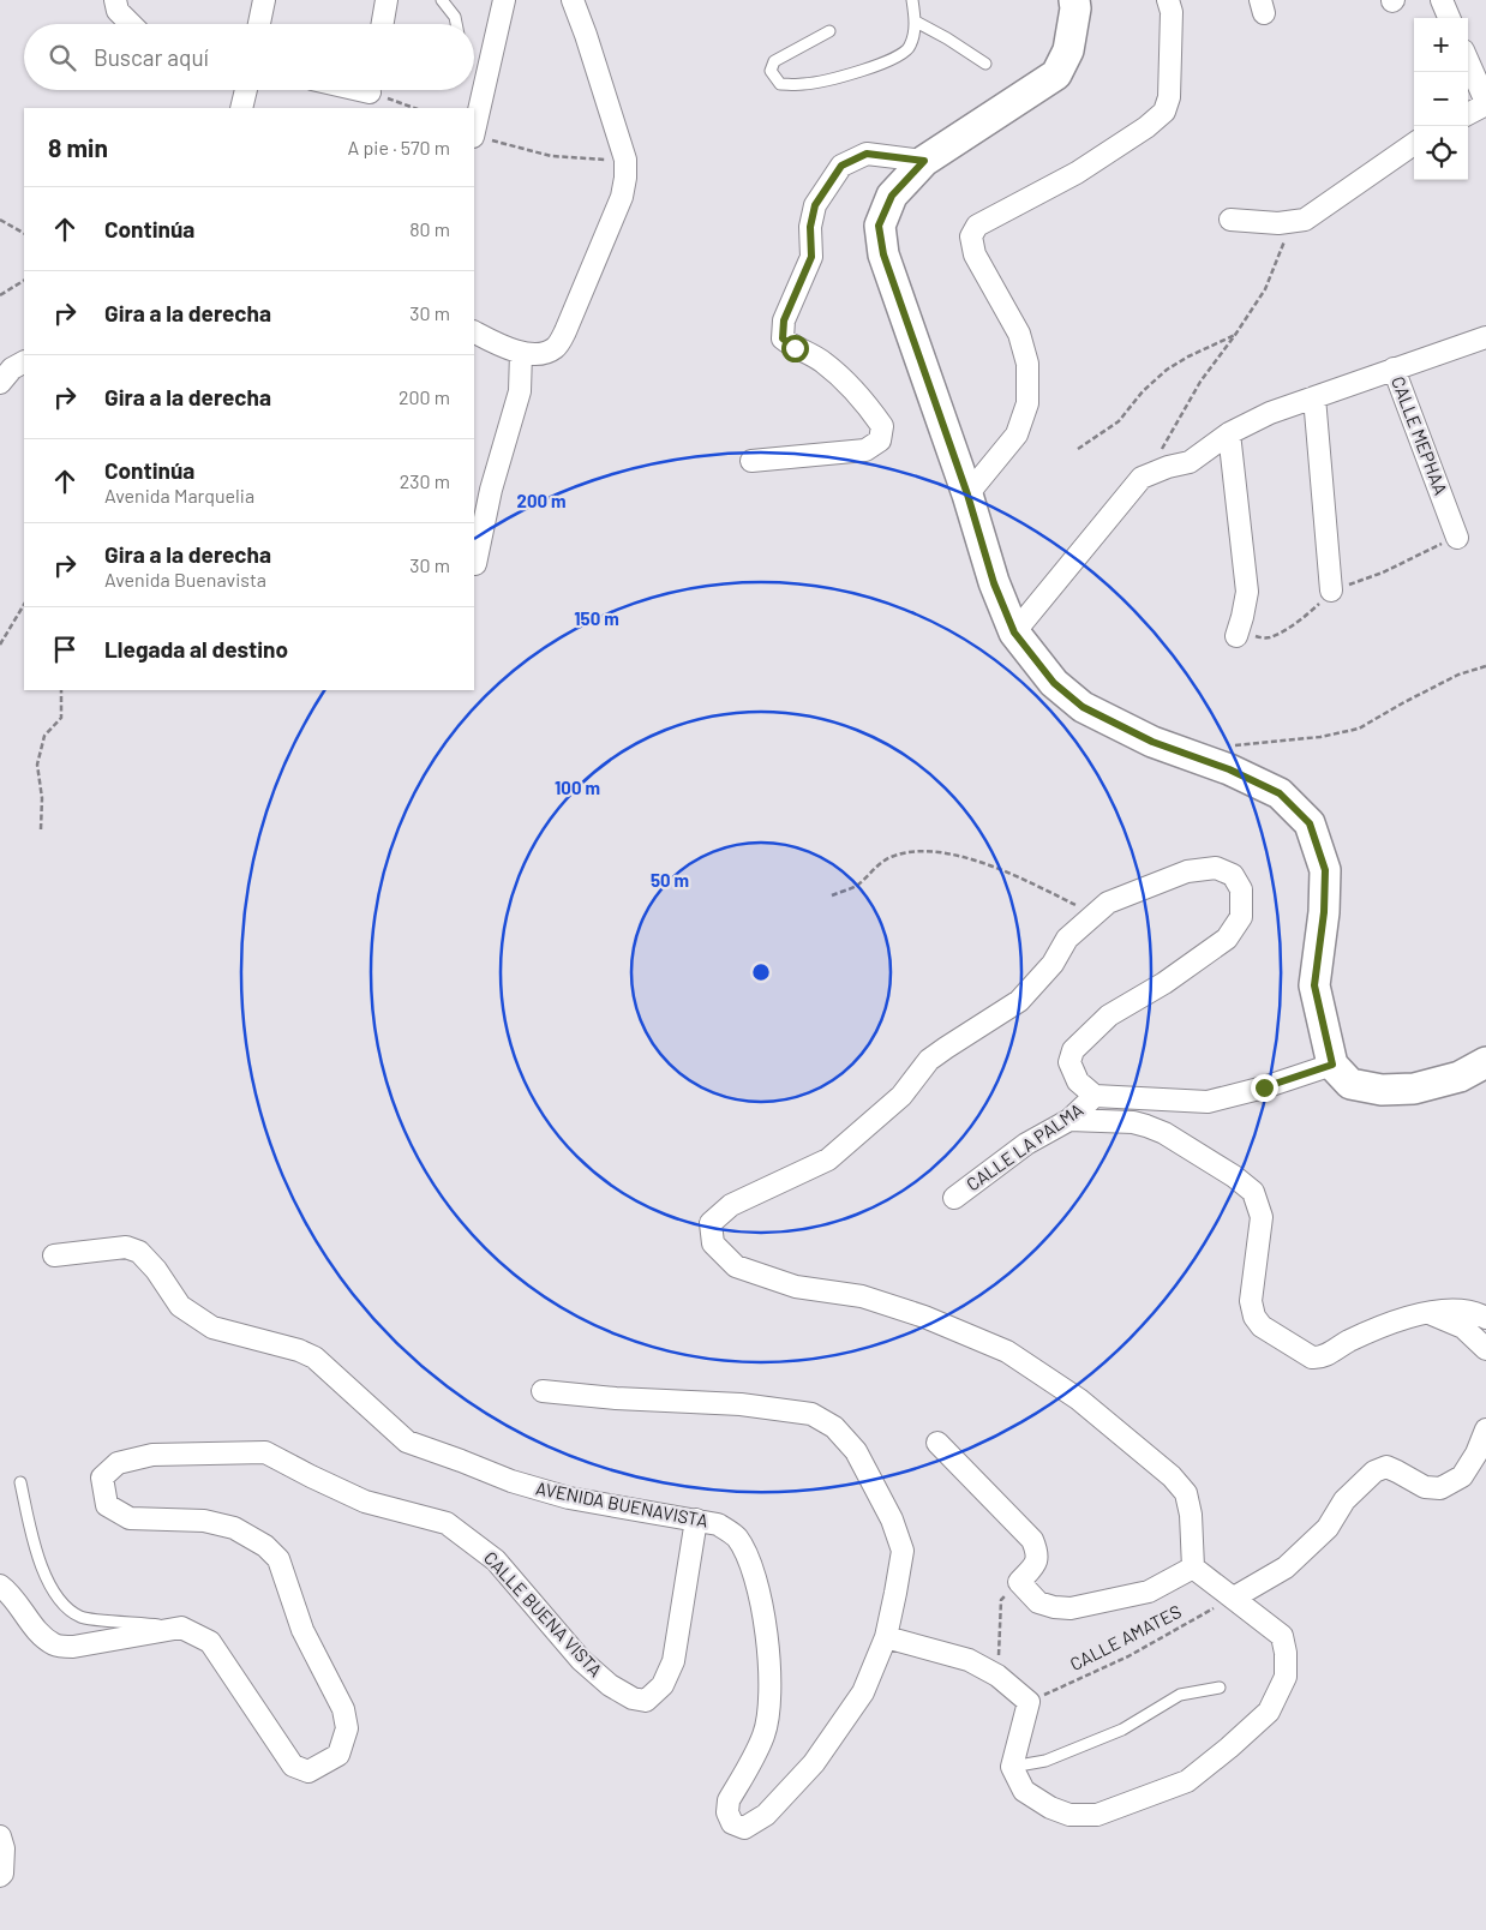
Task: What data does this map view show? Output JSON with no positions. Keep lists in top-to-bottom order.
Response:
{
  "streets": {
    "street": [
      "CALLE MEPHAA",
      "CALLE LA PALMA",
      "AVENIDA BUENAVISTA",
      "CALLE BUENA VISTA"
    ],
    "path": ["CALLE AMATES"]
  },
  "crossings": [
    ["AVENIDA BUENAVISTA", "CALLE BUENA VISTA"]
  ],
  "page": {
    "map_buttons": ["+", "−"],
    "search": "Buscar aquí",
    "heading": ["8 min", "A pie · 570 m"],
    "list": [
      ["Continúa", "80 m"],
      ["Gira a la derecha", "30 m"],
      ["Gira a la derecha", "200 m"],
      ["Continúa", "Avenida Marquelia", "230 m"],
      ["Gira a la derecha", "Avenida Buenavista", "30 m"],
      "Llegada al destino"
    ]
  },
  "rings": [
    "200 m",
    "150 m",
    "100 m",
    "50 m"
  ]
}
